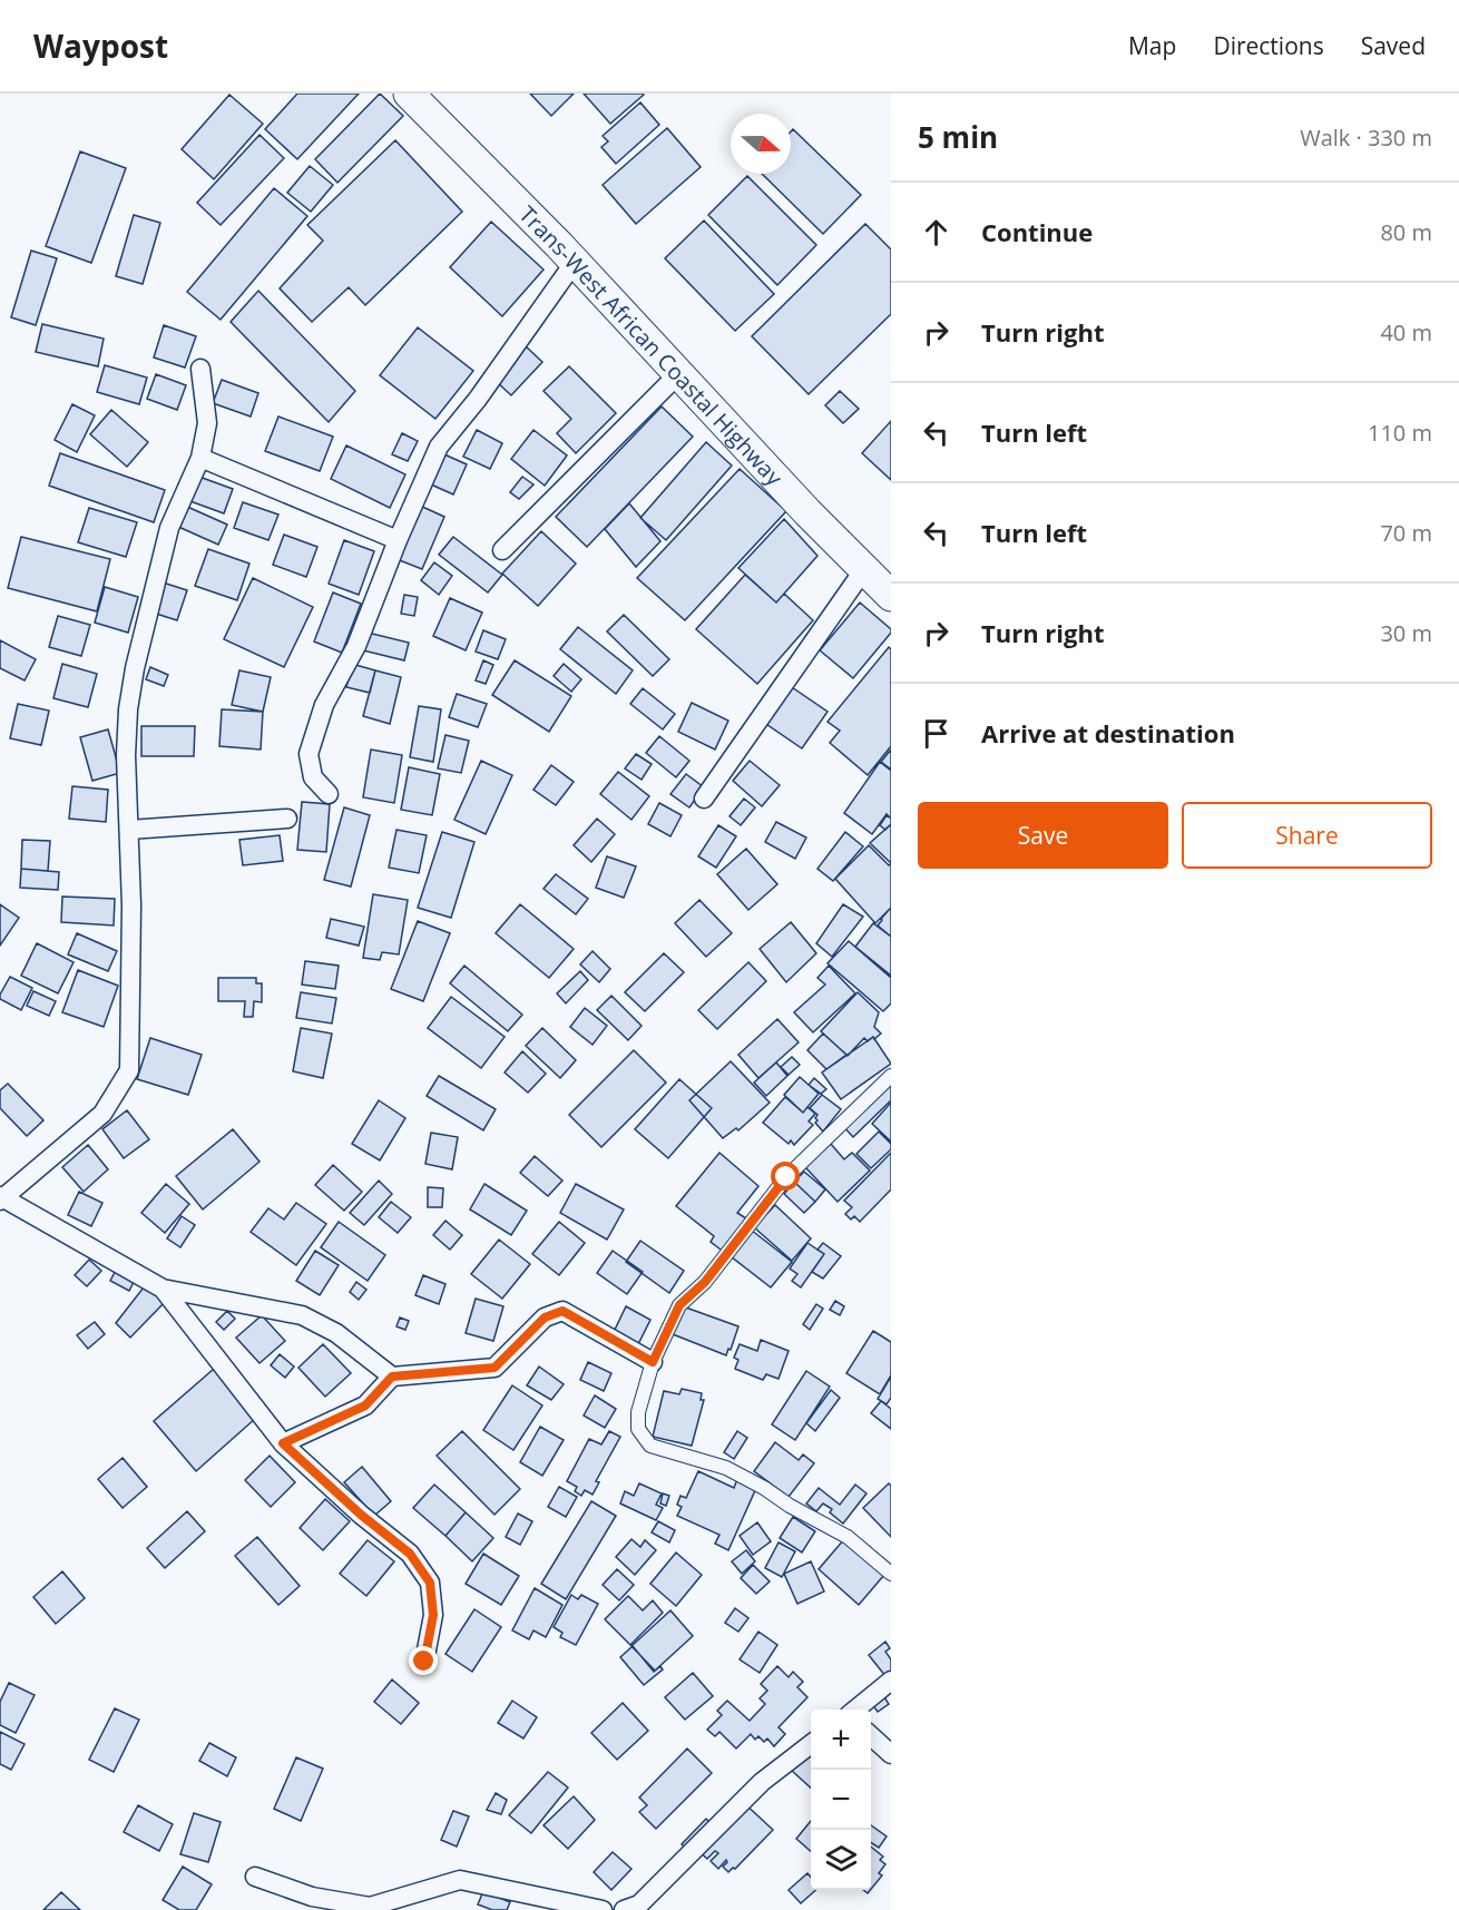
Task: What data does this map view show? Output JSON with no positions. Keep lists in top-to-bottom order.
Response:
{
  "streets": {
    "highway": ["Trans-West African Coastal Highway"]
  },
  "north": "right",
  "page": {
    "header": "Waypost",
    "nav": ["Map", "Directions", "Saved"],
    "heading": ["5 min", "Walk · 330 m"],
    "list": [
      ["Continue", "80 m"],
      ["Turn right", "40 m"],
      ["Turn left", "110 m"],
      ["Turn left", "70 m"],
      ["Turn right", "30 m"],
      "Arrive at destination"
    ],
    "buttons": ["Save", "Share"],
    "map_buttons": ["+", "−"]
  }
}
